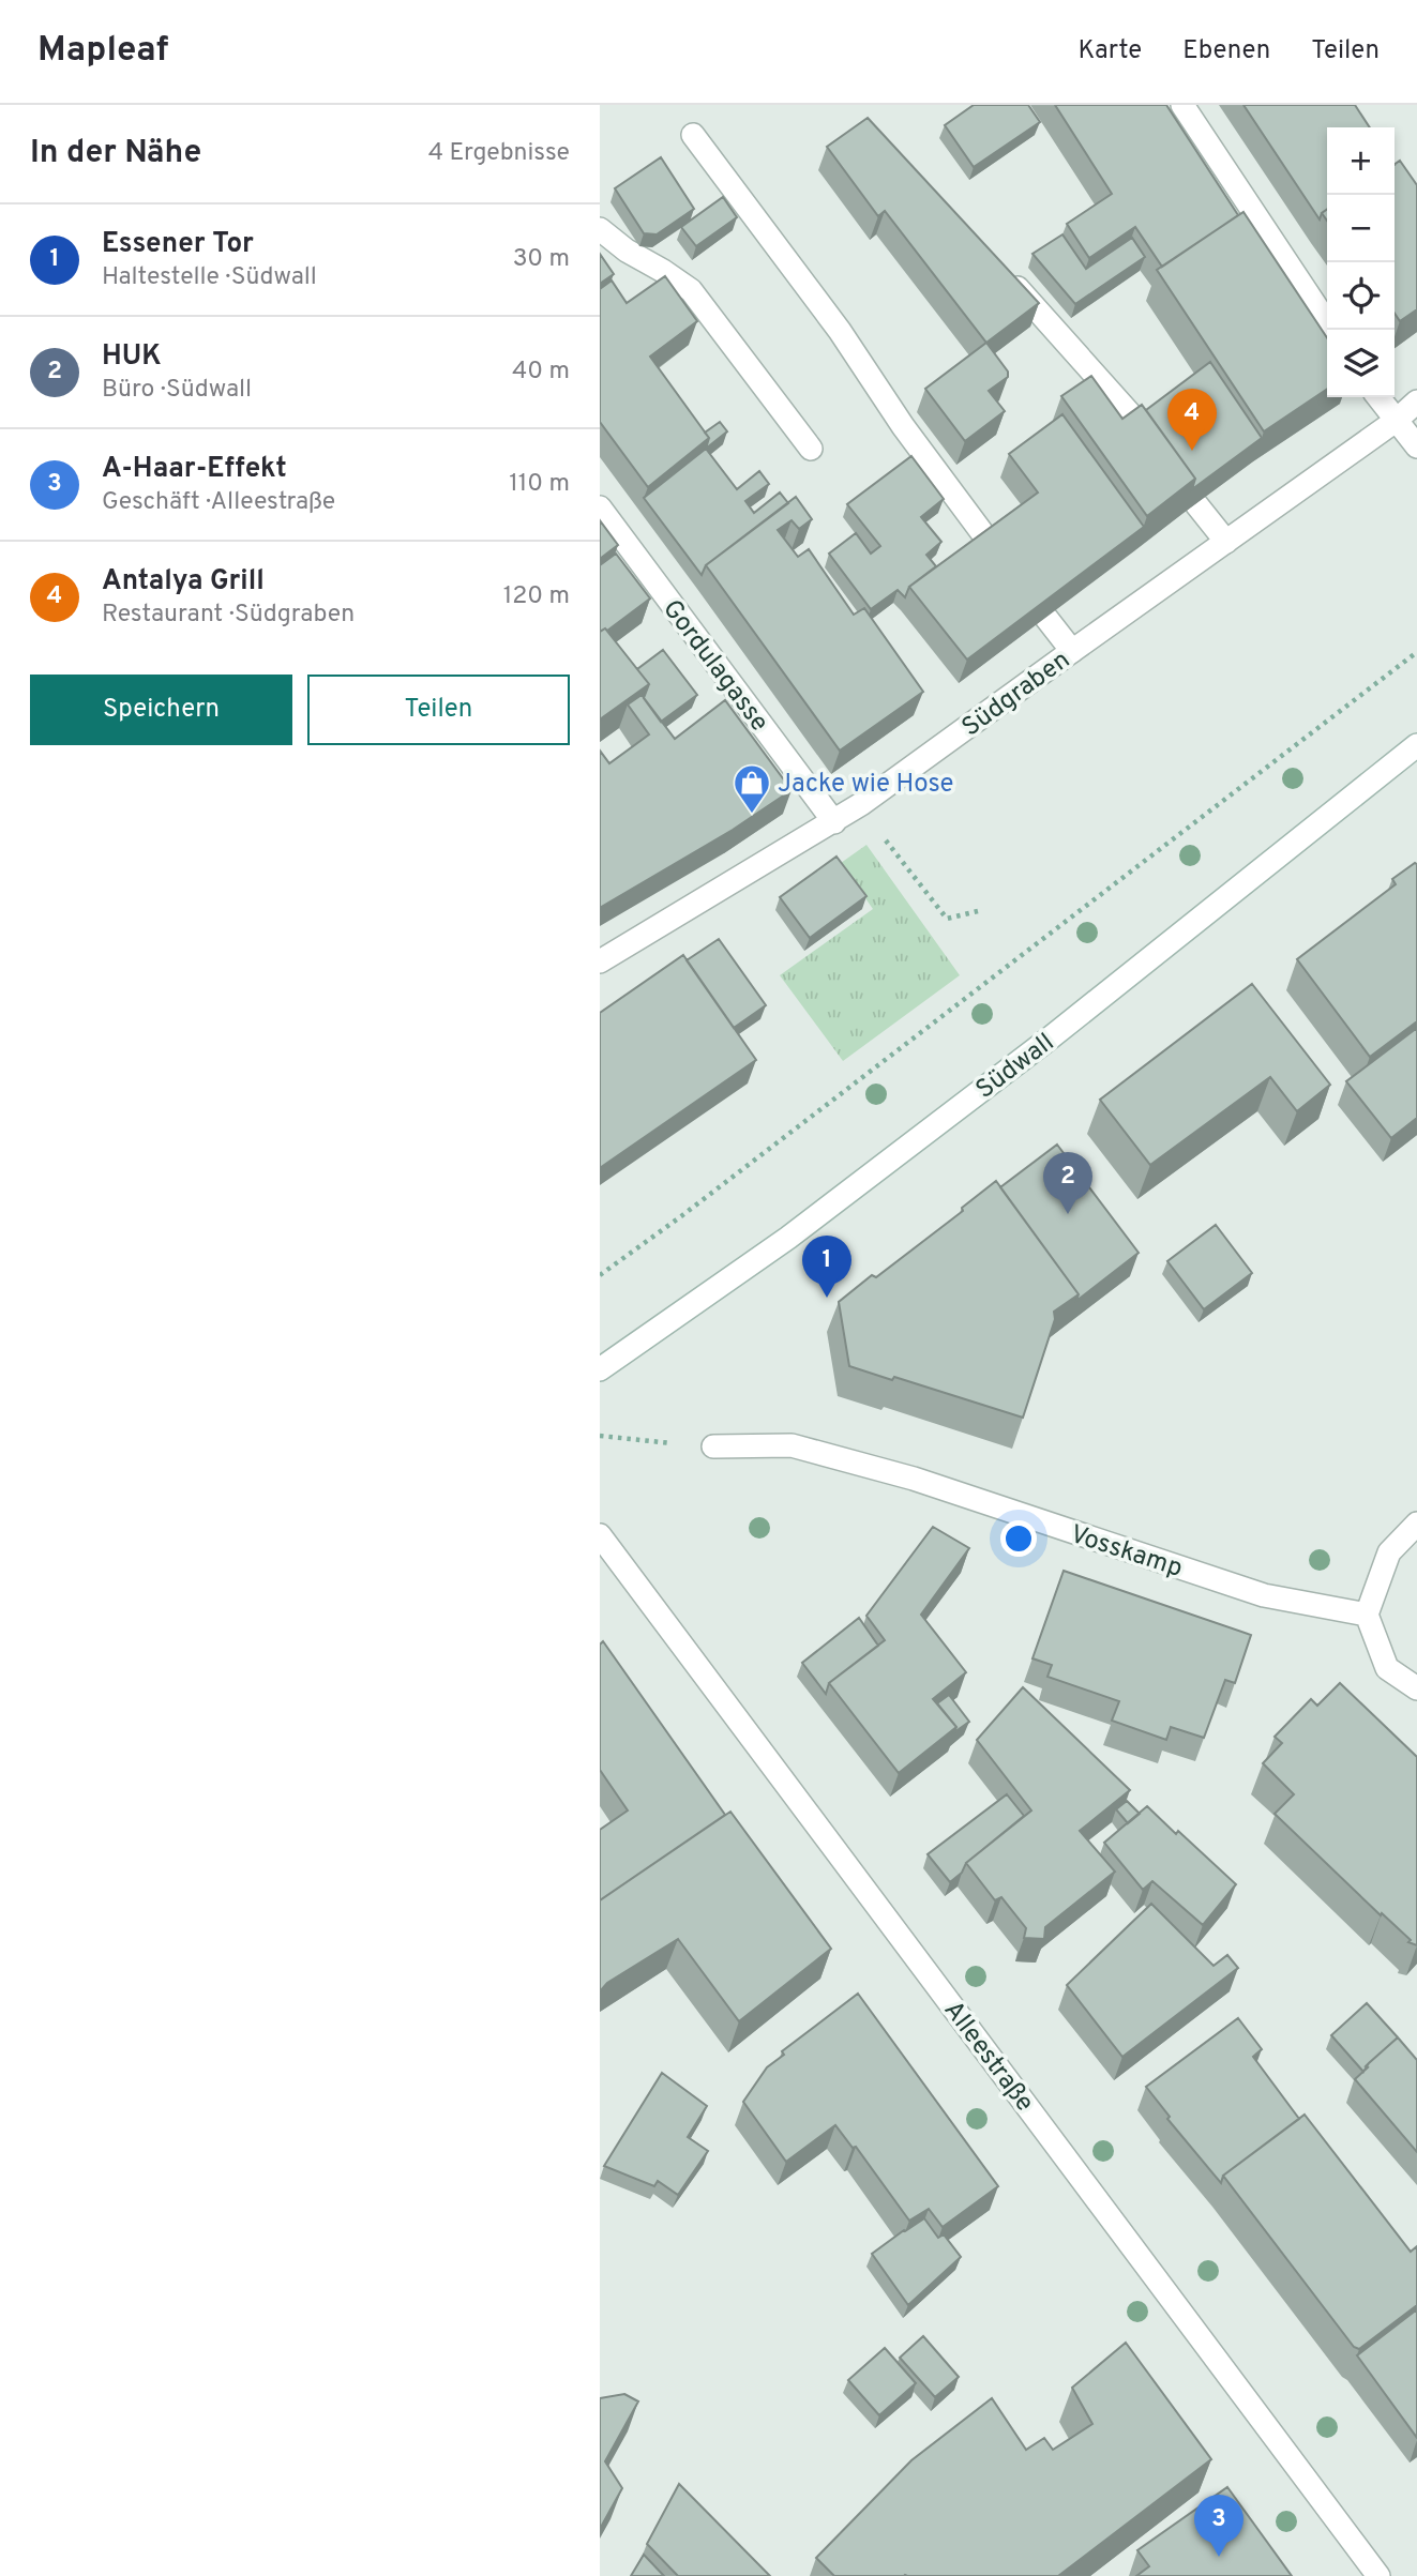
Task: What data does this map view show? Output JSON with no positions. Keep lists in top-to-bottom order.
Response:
{
  "streets": {
    "street": [
      "Gordulagasse",
      "Südgraben",
      "Südwall",
      "Vosskamp",
      "Alleestraße"
    ]
  },
  "crossings": [
    ["Gordulagasse", "Südgraben"]
  ],
  "places": {
    "shop": ["Jacke wie Hose"]
  },
  "page": {
    "header": "Mapleaf",
    "nav": ["Karte", "Ebenen", "Teilen"],
    "heading": ["In der Nähe", "4 Ergebnisse"],
    "map_buttons": ["+", "−"],
    "list": [
      {
        "mark": "1",
        "name": "Essener Tor",
        "note": "Haltestelle · Südwall",
        "value": "30 m"
      },
      {
        "mark": "2",
        "name": "HUK",
        "note": "Büro · Südwall",
        "value": "40 m"
      },
      {
        "mark": "3",
        "name": "A-Haar-Effekt",
        "note": "Geschäft · Alleestraße",
        "value": "110 m"
      },
      {
        "mark": "4",
        "name": "Antalya Grill",
        "note": "Restaurant · Südgraben",
        "value": "120 m"
      }
    ],
    "pins": [
      "4",
      "2",
      "1",
      "3"
    ],
    "buttons": ["Speichern", "Teilen"]
  }
}
